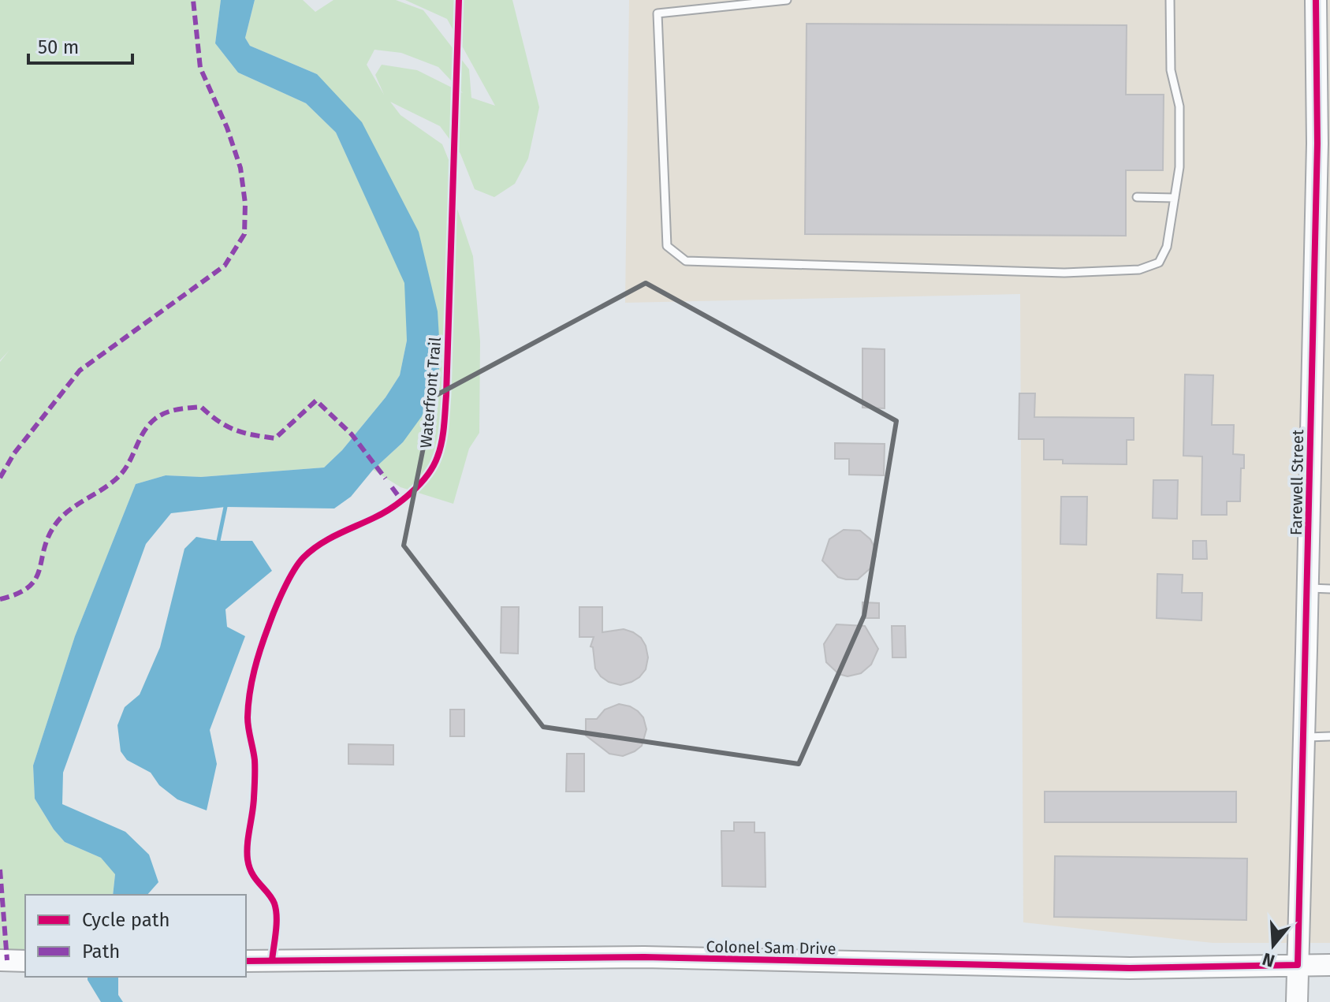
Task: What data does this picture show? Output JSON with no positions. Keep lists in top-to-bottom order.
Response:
{
  "streets": {
    "street": ["Farewell Street", "Colonel Sam Drive"],
    "cycle path": ["Waterfront Trail"]
  },
  "crossings": [
    ["Farewell Street", "Colonel Sam Drive"]
  ],
  "legend": ["Cycle path", "Path"],
  "scale_bar": "50 m",
  "north": "bottom"
}
